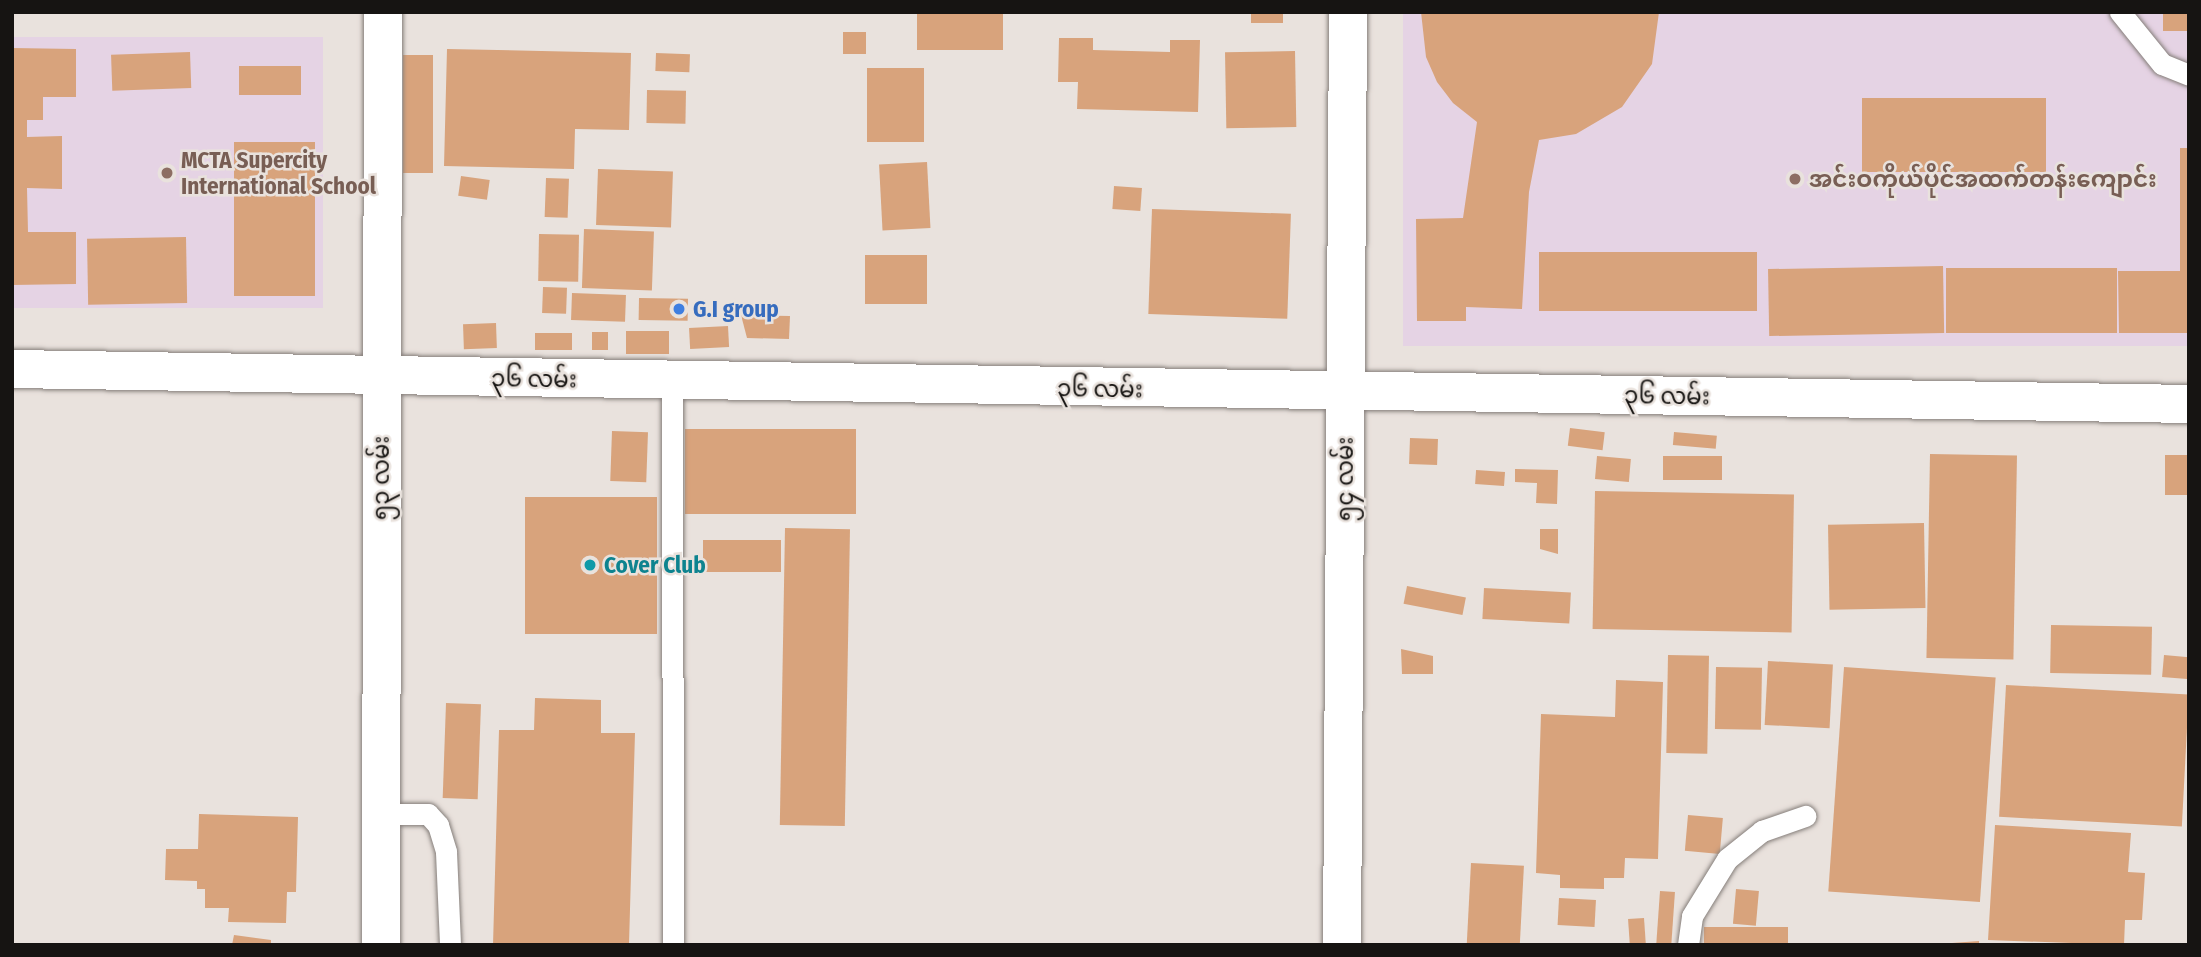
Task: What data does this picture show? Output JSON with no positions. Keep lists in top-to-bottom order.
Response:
{
  "streets": {
    "street": ["၃၆ လမ်း", "၅၃ လမ်း", "၅၄ လမ်း"]
  },
  "crossings": [
    ["၃၆ လမ်း", "၅၃ လမ်း"],
    ["၃၆ လမ်း", "၅၄ လမ်း"]
  ],
  "places": [
    "MCTA Supercity International School",
    "အင်းဝကိုယ်ပိုင်အထက်တန်းကျောင်း",
    "G.I group",
    "Cover Club"
  ]
}
